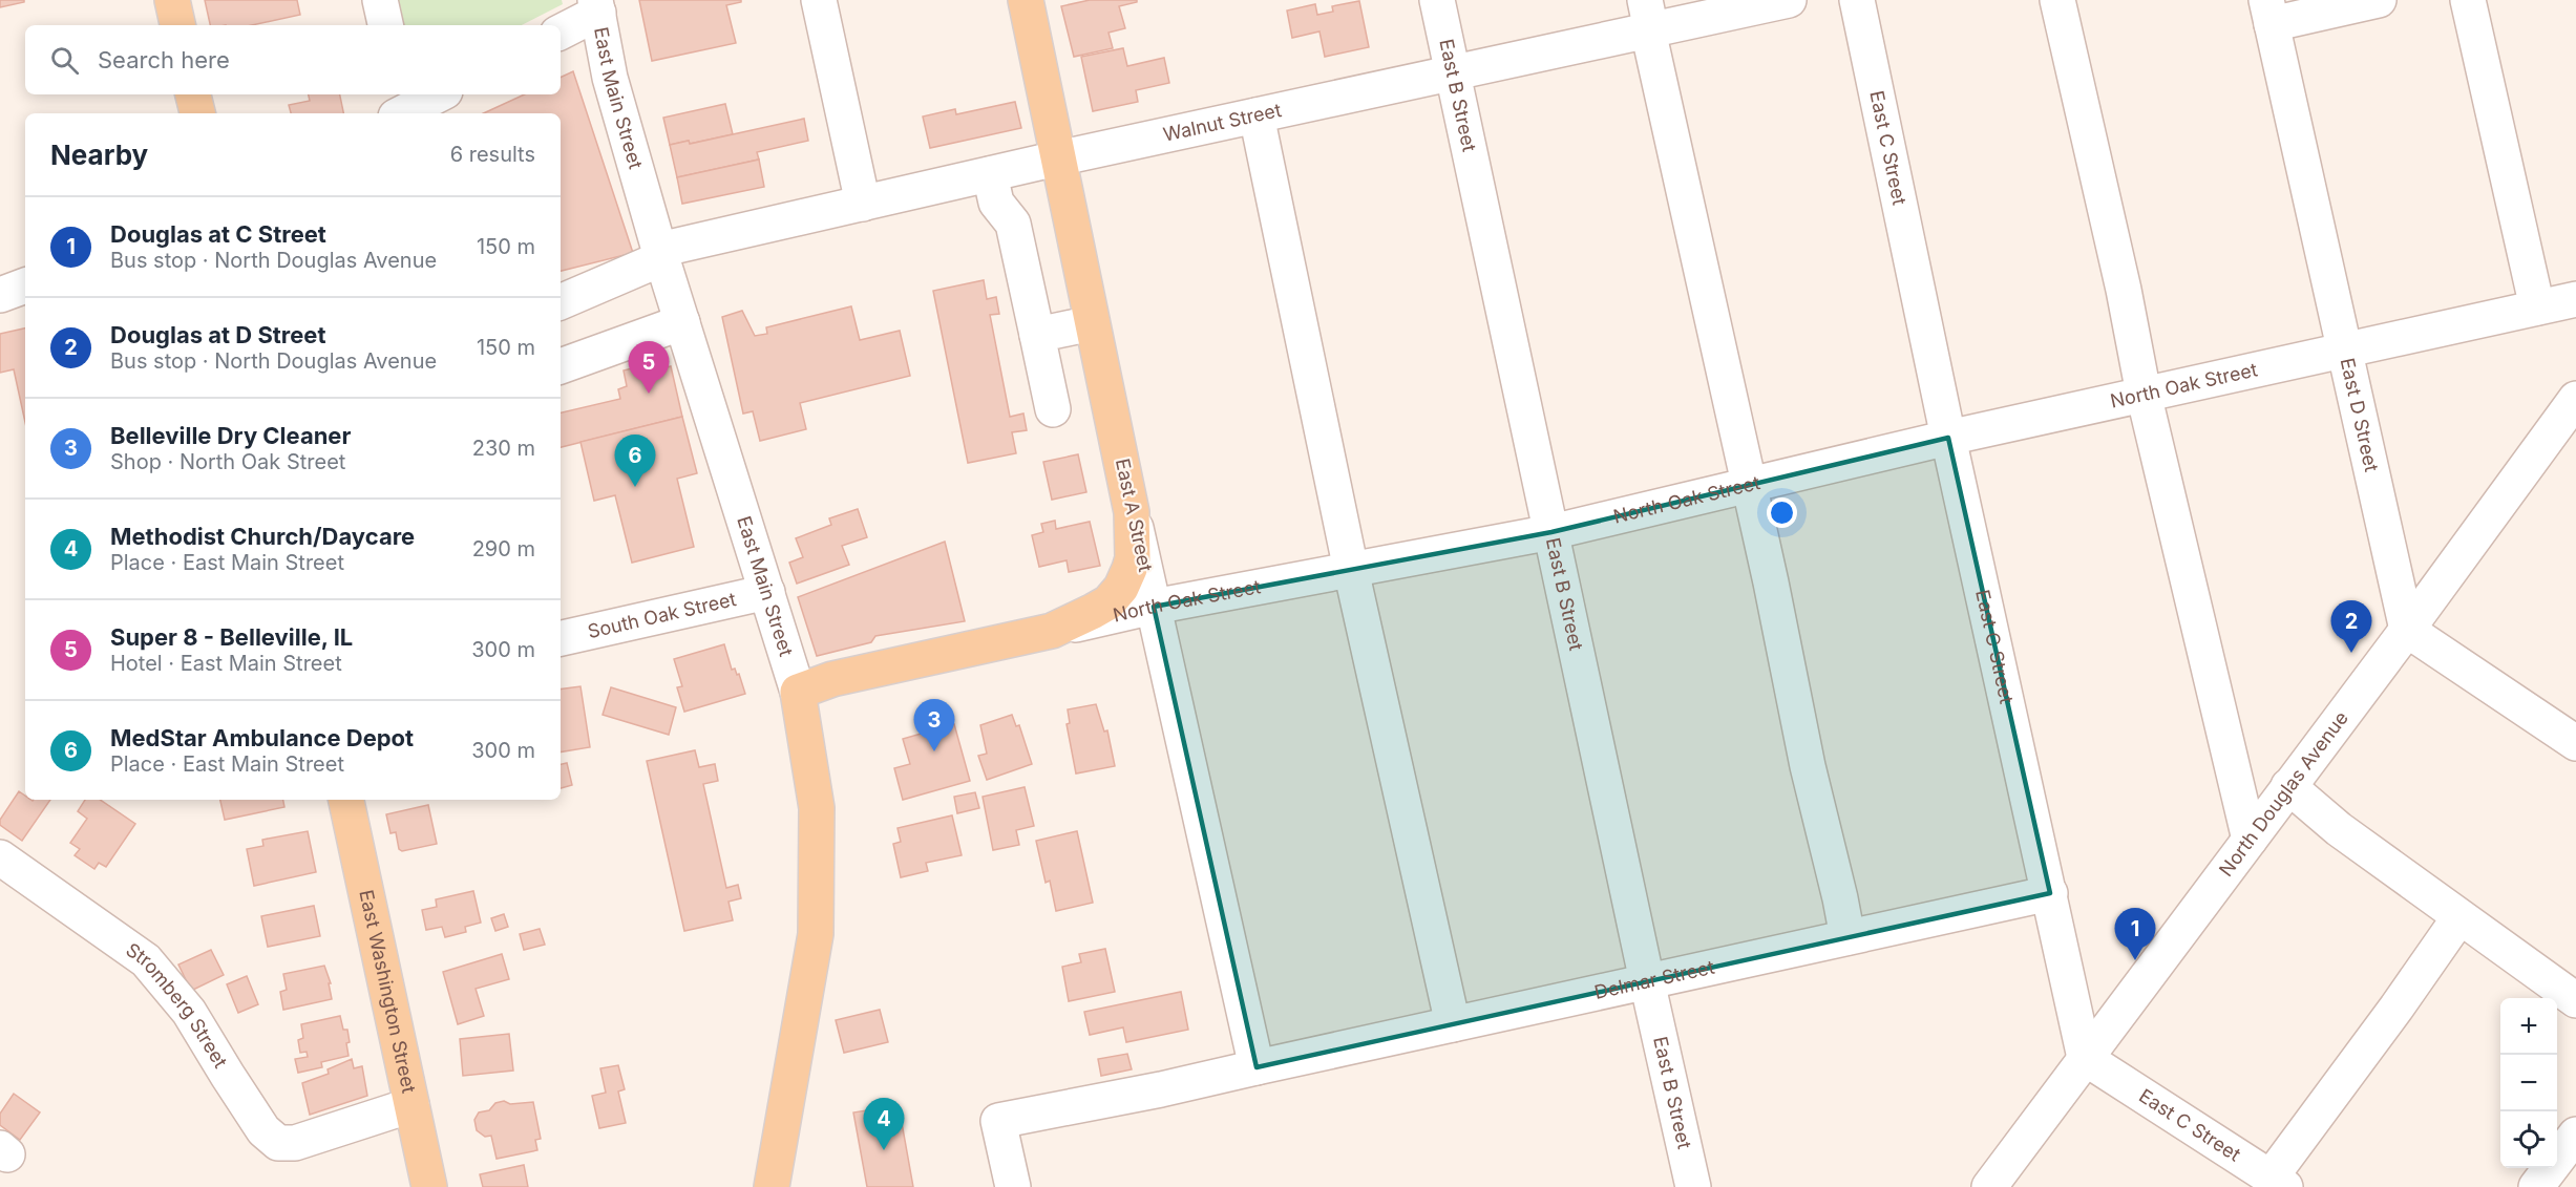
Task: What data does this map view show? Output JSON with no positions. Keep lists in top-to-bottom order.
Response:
{
  "streets": {
    "main road": [
      "East Main Street",
      "North Oak Street",
      "East A Street",
      "East Washington Street"
    ],
    "street": [
      "East B Street",
      "Walnut Street",
      "East C Street",
      "East D Street",
      "South Oak Street",
      "North Douglas Avenue",
      "Delmar Street",
      "Stromberg Street"
    ]
  },
  "crossings": [
    ["East B Street", "Walnut Street"],
    ["East B Street", "North Oak Street"],
    ["East B Street", "Delmar Street"],
    ["East Main Street", "Walnut Street"],
    ["East Main Street", "North Oak Street"],
    ["East Main Street", "South Oak Street"],
    ["Walnut Street", "East A Street"],
    ["East C Street", "North Oak Street"],
    ["East C Street", "North Douglas Avenue"],
    ["East C Street", "Delmar Street"],
    ["North Oak Street", "East D Street"],
    ["North Oak Street", "East A Street"],
    ["East D Street", "North Douglas Avenue"],
    ["East A Street", "Delmar Street"],
    ["East Washington Street", "Stromberg Street"]
  ],
  "page": {
    "search": "Search here",
    "heading": ["Nearby", "6 results"],
    "list": [
      {
        "mark": "1",
        "name": "Douglas at C Street",
        "note": "Bus stop · North Douglas Avenue",
        "value": "150 m"
      },
      {
        "mark": "2",
        "name": "Douglas at D Street",
        "note": "Bus stop · North Douglas Avenue",
        "value": "150 m"
      },
      {
        "mark": "3",
        "name": "Belleville Dry Cleaner",
        "note": "Shop · North Oak Street",
        "value": "230 m"
      },
      {
        "mark": "4",
        "name": "Methodist Church/Daycare",
        "note": "Place · East Main Street",
        "value": "290 m"
      },
      {
        "mark": "5",
        "name": "Super 8 - Belleville, IL",
        "note": "Hotel · East Main Street",
        "value": "300 m"
      },
      {
        "mark": "6",
        "name": "MedStar Ambulance Depot",
        "note": "Place · East Main Street",
        "value": "300 m"
      }
    ],
    "pins": [
      "5",
      "6",
      "2",
      "3",
      "1",
      "4"
    ],
    "map_buttons": ["+", "−"]
  }
}
